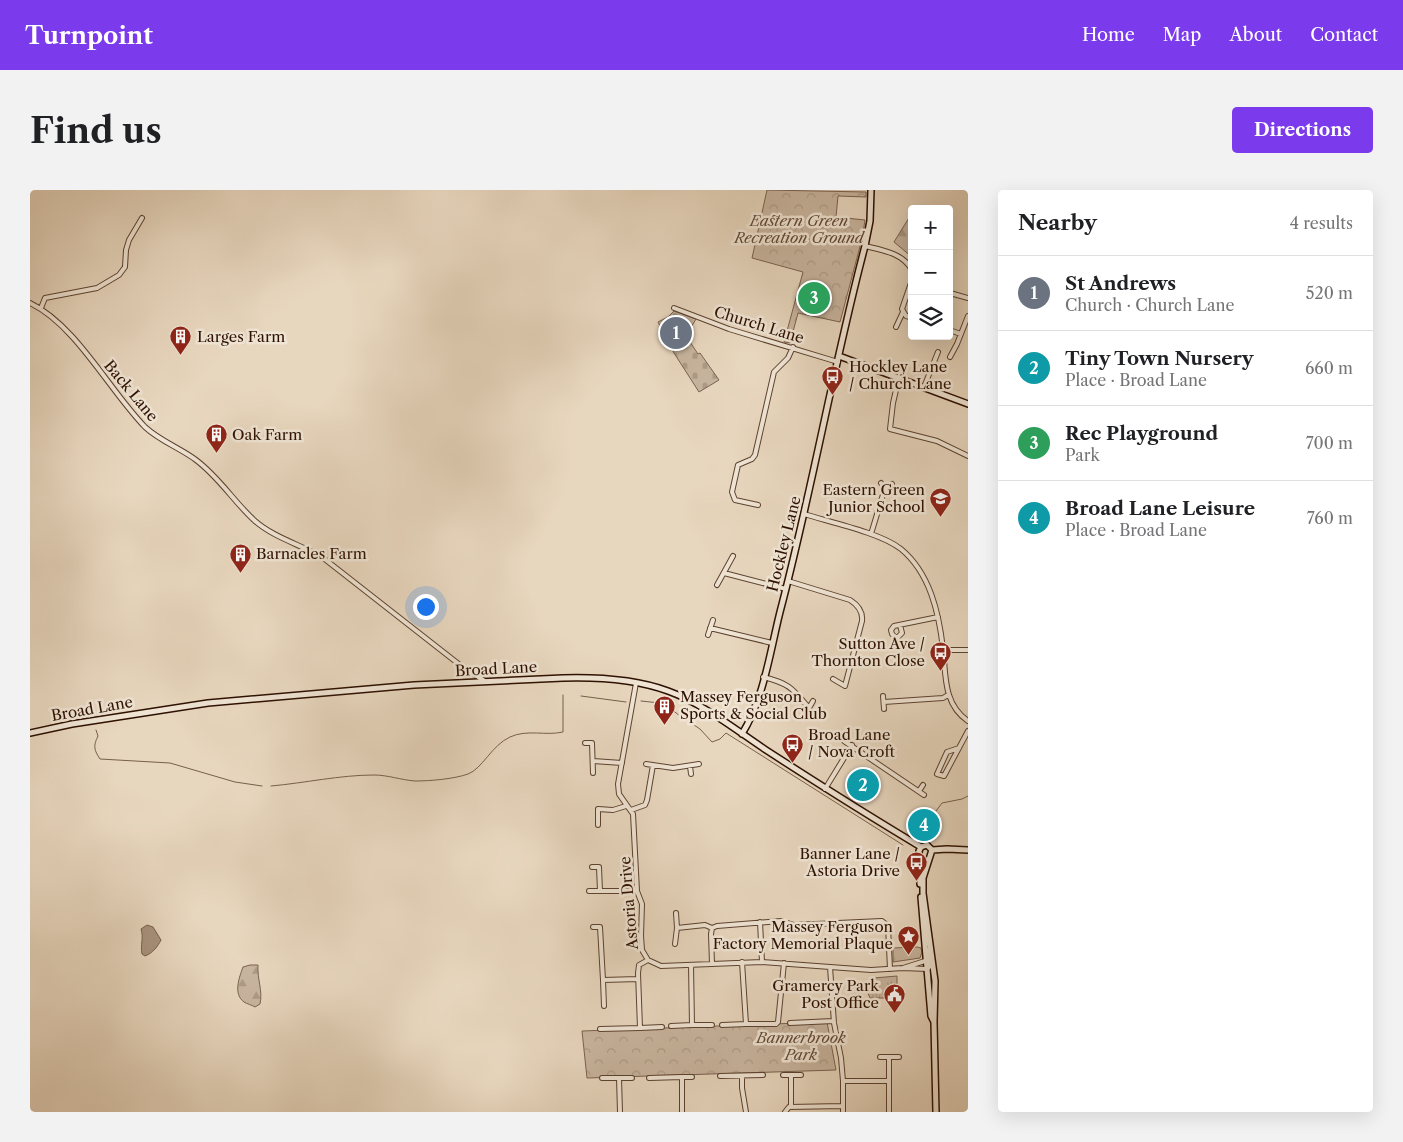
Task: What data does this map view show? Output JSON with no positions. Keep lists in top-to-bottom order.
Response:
{
  "streets": {
    "street": [
      "Church Lane",
      "Back Lane",
      "Hockley Lane",
      "Broad Lane",
      "Astoria Drive"
    ]
  },
  "crossings": [
    ["Church Lane", "Hockley Lane"],
    ["Back Lane", "Broad Lane"],
    ["Hockley Lane", "Broad Lane"]
  ],
  "parks": ["Eastern Green Recreation Ground", "Bannerbrook Park"],
  "places": {
    "building": [
      "Larges Farm",
      "Oak Farm",
      "Barnacles Farm",
      "Massey Ferguson Sports & Social Club"
    ],
    "bus stop": [
      "Hockley Lane / Church Lane",
      "Sutton Ave / Thornton Close",
      "Broad Lane / Nova Croft",
      "Banner Lane / Astoria Drive"
    ],
    "school or university": ["Eastern Green Junior School"],
    "place": ["Massey Ferguson Factory Memorial Plaque"],
    "public building": ["Gramercy Park Post Office"]
  },
  "page": {
    "header": "Turnpoint",
    "nav": [
      "Home",
      "Map",
      "About",
      "Contact"
    ],
    "buttons": "Directions",
    "title": "Find us",
    "heading": ["Nearby", "4 results"],
    "map_buttons": ["+", "−"],
    "list": [
      {
        "mark": "1",
        "name": "St Andrews",
        "note": "Church · Church Lane",
        "value": "520 m"
      },
      {
        "mark": "2",
        "name": "Tiny Town Nursery",
        "note": "Place · Broad Lane",
        "value": "660 m"
      },
      {
        "mark": "3",
        "name": "Rec Playground",
        "note": "Park",
        "value": "700 m"
      },
      {
        "mark": "4",
        "name": "Broad Lane Leisure",
        "note": "Place · Broad Lane",
        "value": "760 m"
      }
    ],
    "pins": [
      "3",
      "1",
      "2",
      "4"
    ]
  }
}
